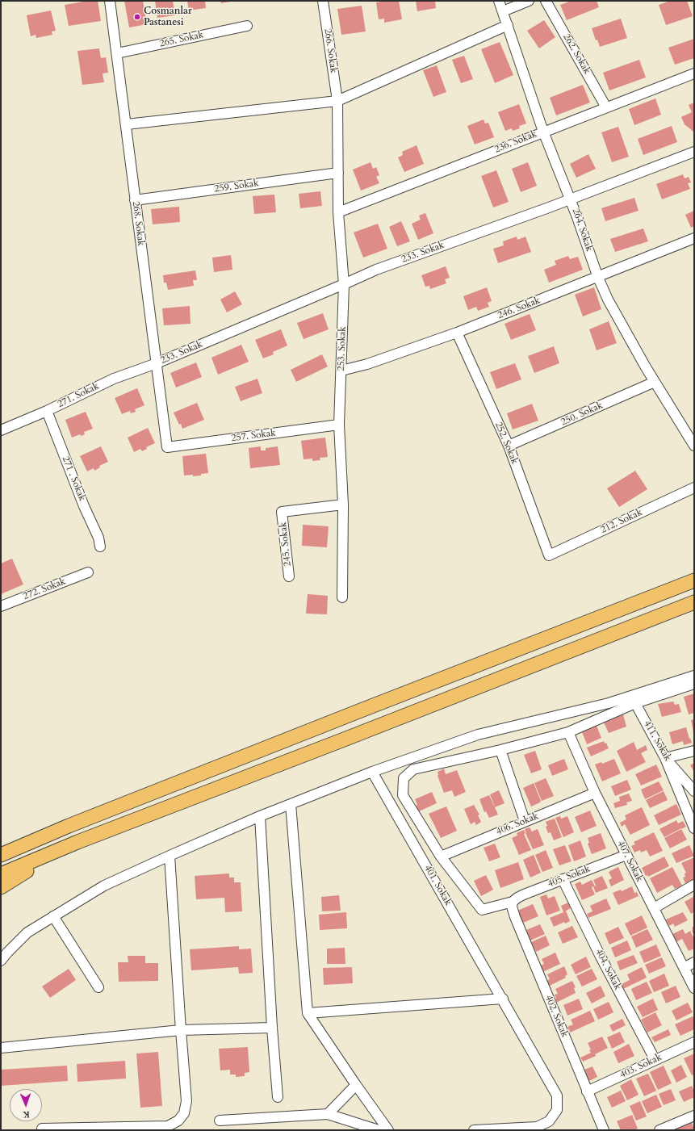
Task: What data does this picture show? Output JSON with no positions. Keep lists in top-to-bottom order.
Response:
{
  "streets": {
    "street": [
      "265. Sokak",
      "266. Sokak",
      "262. Sokak",
      "236. Sokak",
      "259. Sokak",
      "268. Sokak",
      "264. Sokak",
      "233. Sokak",
      "246. Sokak",
      "253. Sokak",
      "271. Sokak",
      "250. Sokak",
      "257. Sokak",
      "252. Sokak",
      "271 . Sokak",
      "212. Sokak",
      "245. Sokak",
      "272. Sokak",
      "411. Sokak",
      "406. Sokak",
      "407. Sokak",
      "405. Sokak",
      "401. Sokak",
      "404. Sokak",
      "402. Sokak",
      "403. Sokak"
    ]
  },
  "crossings": [
    ["265. Sokak", "268. Sokak"],
    ["266. Sokak", "253. Sokak"],
    ["262. Sokak", "236. Sokak"],
    ["236. Sokak", "264. Sokak"],
    ["236. Sokak", "253. Sokak"],
    ["259. Sokak", "268. Sokak"],
    ["259. Sokak", "253. Sokak"],
    ["268. Sokak", "233. Sokak"],
    ["268. Sokak", "271. Sokak"],
    ["268. Sokak", "257. Sokak"],
    ["264. Sokak", "233. Sokak"],
    ["264. Sokak", "246. Sokak"],
    ["264. Sokak", "250. Sokak"],
    ["233. Sokak", "253. Sokak"],
    ["233. Sokak", "271. Sokak"],
    ["246. Sokak", "253. Sokak"],
    ["246. Sokak", "252. Sokak"],
    ["253. Sokak", "257. Sokak"],
    ["253. Sokak", "245. Sokak"],
    ["271. Sokak", "271 . Sokak"],
    ["250. Sokak", "252. Sokak"],
    ["252. Sokak", "212. Sokak"],
    ["406. Sokak", "407. Sokak"],
    ["406. Sokak", "405. Sokak"],
    ["407. Sokak", "405. Sokak"],
    ["405. Sokak", "404. Sokak"],
    ["405. Sokak", "402. Sokak"],
    ["404. Sokak", "403. Sokak"],
    ["402. Sokak", "403. Sokak"]
  ],
  "places": ["Cosmanlar Pastanesi"],
  "north": "bottom"
}
